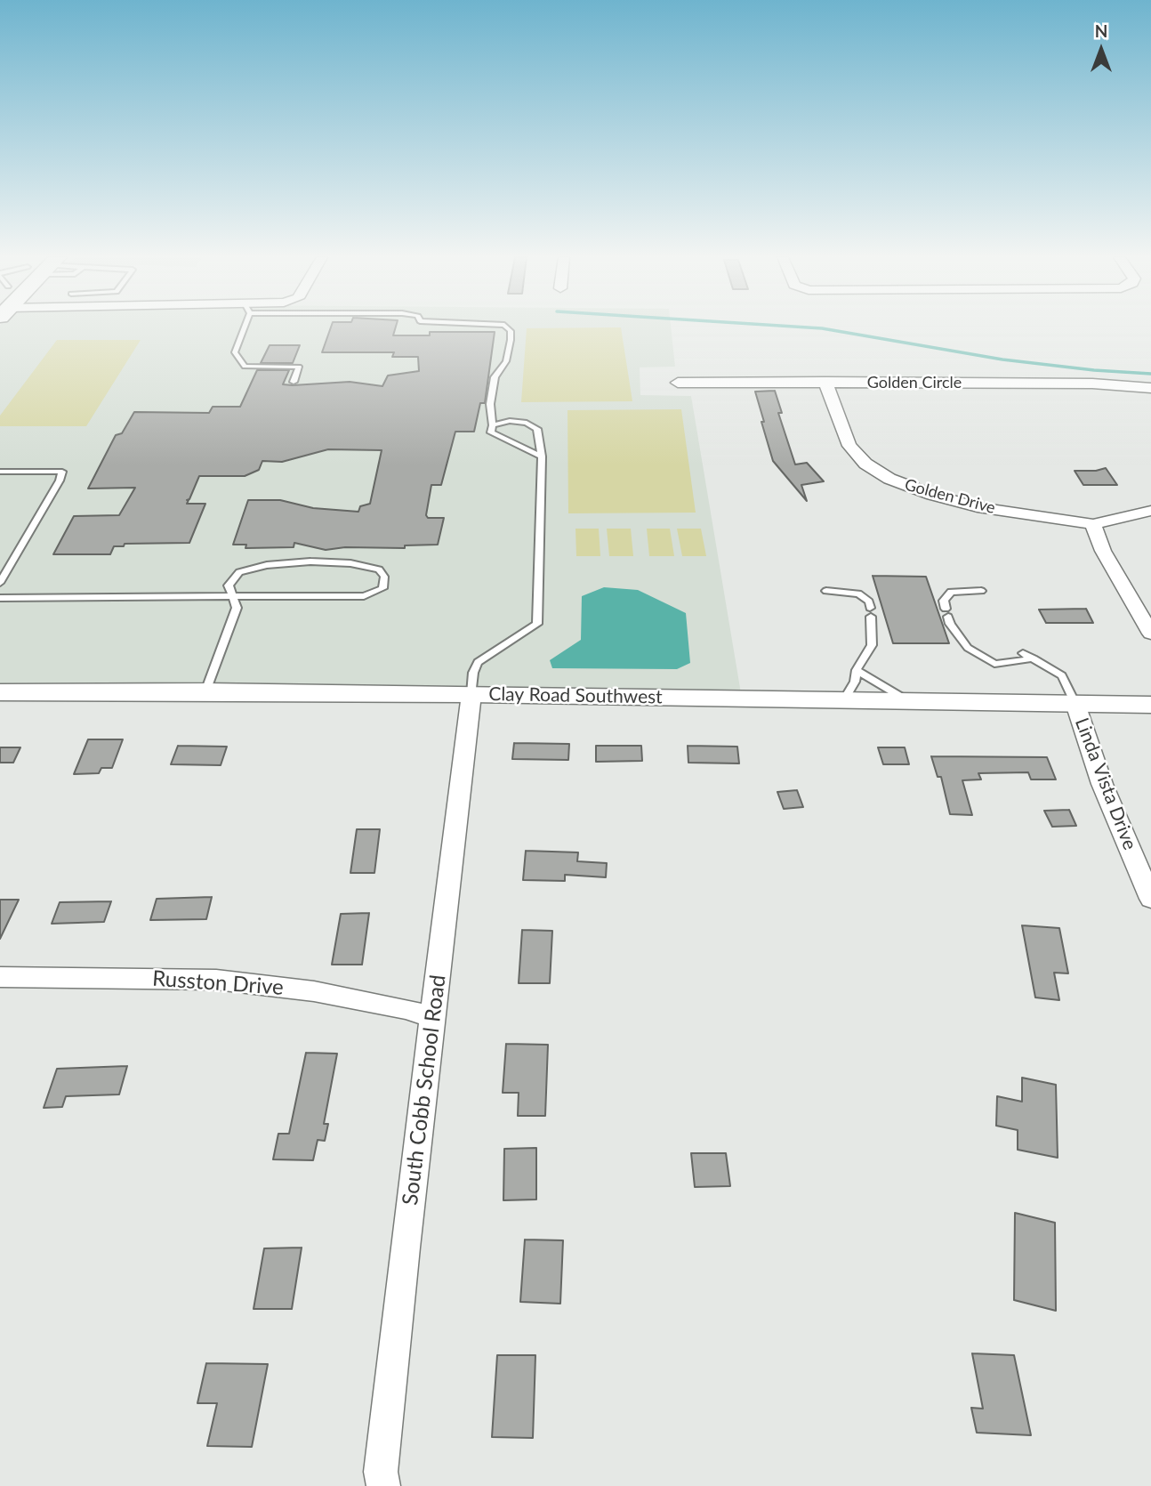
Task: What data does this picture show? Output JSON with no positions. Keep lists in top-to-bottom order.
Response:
{
  "streets": {
    "street": [
      "Golden Circle",
      "Golden Drive",
      "Clay Road Southwest",
      "Linda Vista Drive",
      "Russton Drive",
      "South Cobb School Road"
    ]
  },
  "crossings": [
    ["Golden Circle", "Golden Drive"],
    ["Clay Road Southwest", "Linda Vista Drive"],
    ["Clay Road Southwest", "South Cobb School Road"],
    ["Russton Drive", "South Cobb School Road"]
  ],
  "north": "top"
}
